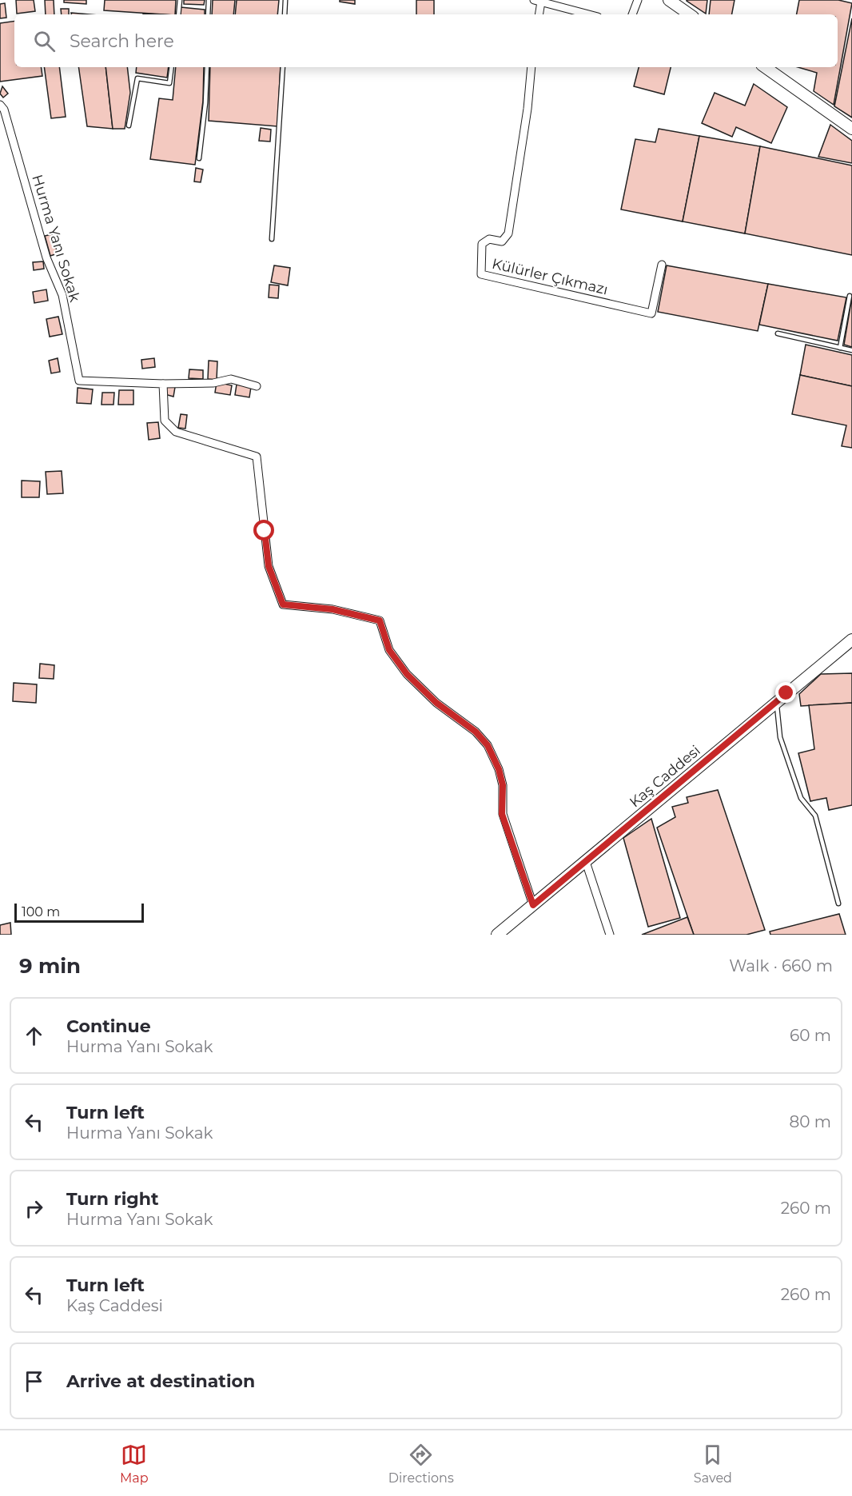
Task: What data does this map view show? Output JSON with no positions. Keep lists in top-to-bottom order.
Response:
{
  "streets": {
    "street": ["Hurma Yanı Sokak", "Külürler Çıkmazı", "Kaş Caddesi"]
  },
  "scale_bar": "100 m",
  "page": {
    "search": "Search here",
    "scale": "100 m",
    "heading": ["9 min", "Walk · 660 m"],
    "list": [
      ["Continue", "Hurma Yanı Sokak", "60 m"],
      ["Turn left", "Hurma Yanı Sokak", "80 m"],
      ["Turn right", "Hurma Yanı Sokak", "260 m"],
      ["Turn left", "Kaş Caddesi", "260 m"],
      "Arrive at destination"
    ],
    "nav": ["Map", "Directions", "Saved"]
  }
}
